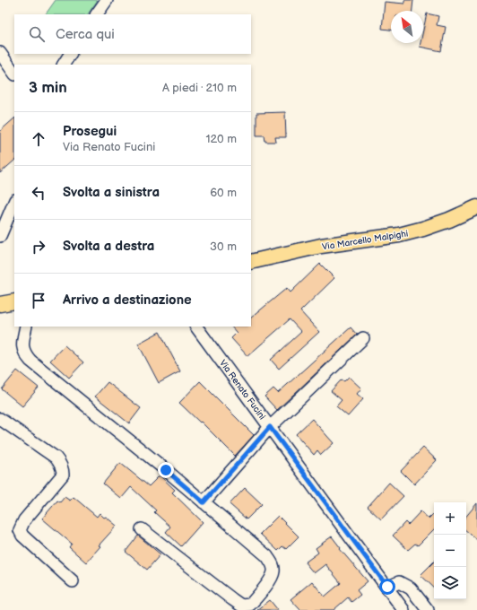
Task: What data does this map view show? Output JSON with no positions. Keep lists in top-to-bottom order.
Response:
{
  "streets": {
    "main road": ["Via Marcello Malpighi"],
    "street": ["Via Renato Fucini"]
  },
  "north": "top left",
  "page": {
    "search": "Cerca qui",
    "heading": ["3 min", "A piedi · 210 m"],
    "list": [
      ["Prosegui", "Via Renato Fucini", "120 m"],
      ["Svolta a sinistra", "60 m"],
      ["Svolta a destra", "30 m"],
      "Arrivo a destinazione"
    ],
    "map_buttons": ["+", "−"]
  }
}
